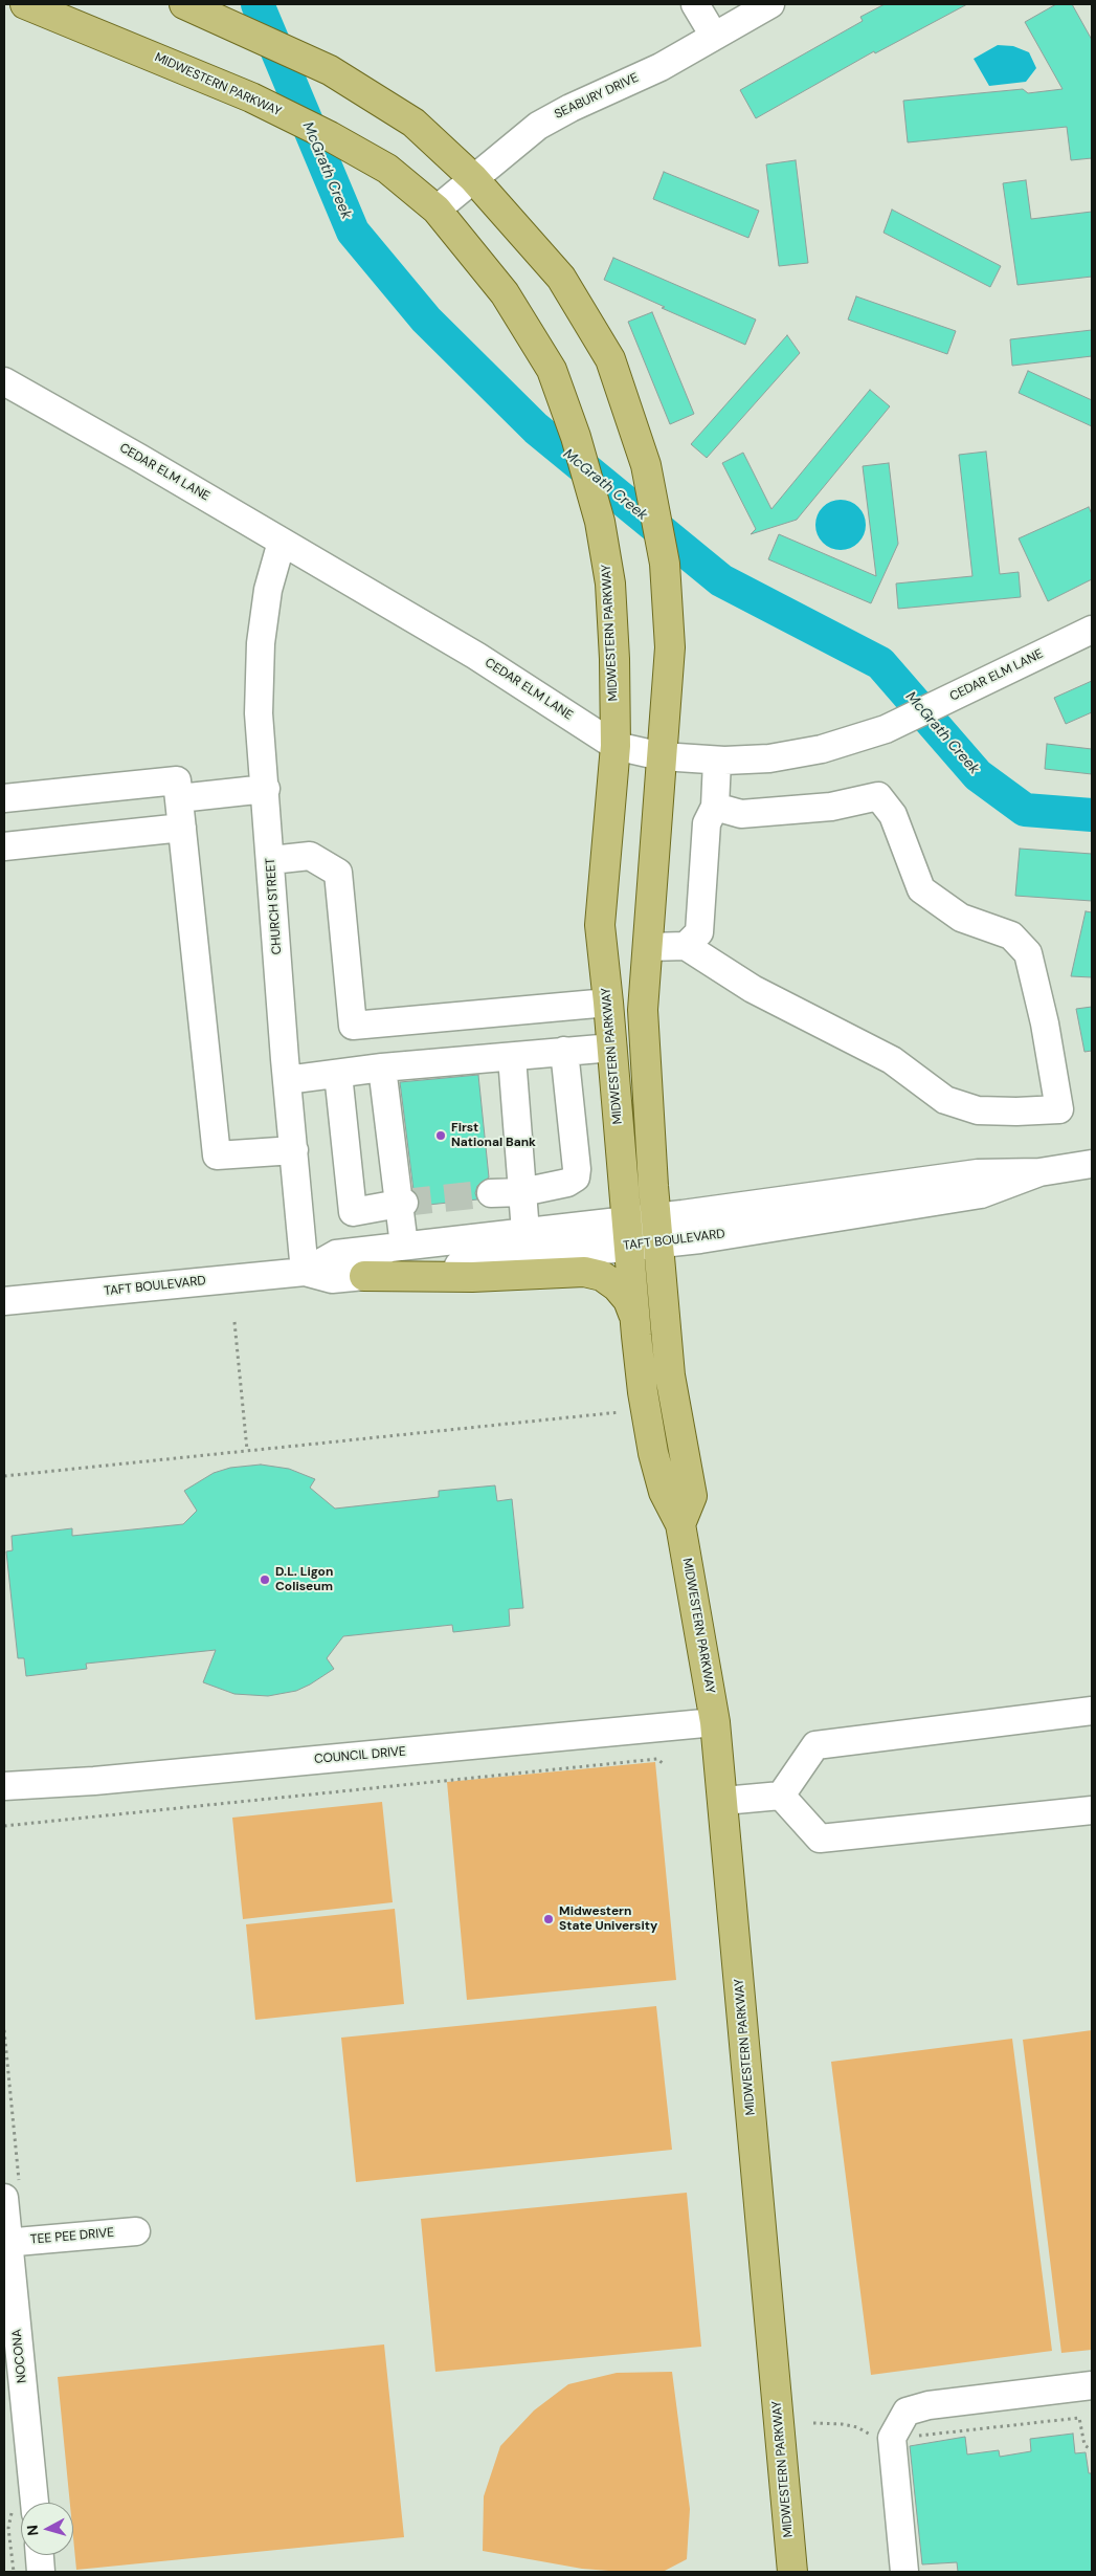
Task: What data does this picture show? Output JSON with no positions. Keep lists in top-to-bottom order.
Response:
{
  "streets": {
    "main road": ["MIDWESTERN PARKWAY"],
    "street": [
      "SEABURY DRIVE",
      "CEDAR ELM LANE",
      "CHURCH STREET",
      "TAFT BOULEVARD",
      "COUNCIL DRIVE",
      "TEE PEE DRIVE",
      "NOCONA"
    ]
  },
  "crossings": [
    ["MIDWESTERN PARKWAY", "SEABURY DRIVE"],
    ["MIDWESTERN PARKWAY", "CEDAR ELM LANE"],
    ["MIDWESTERN PARKWAY", "TAFT BOULEVARD"],
    ["MIDWESTERN PARKWAY", "COUNCIL DRIVE"],
    ["CEDAR ELM LANE", "CHURCH STREET"],
    ["CHURCH STREET", "TAFT BOULEVARD"],
    ["TEE PEE DRIVE", "NOCONA"]
  ],
  "water": ["McGrath Creek"],
  "places": ["First National Bank", "D.L. Ligon Coliseum", "Midwestern State University"],
  "north": "left"
}
